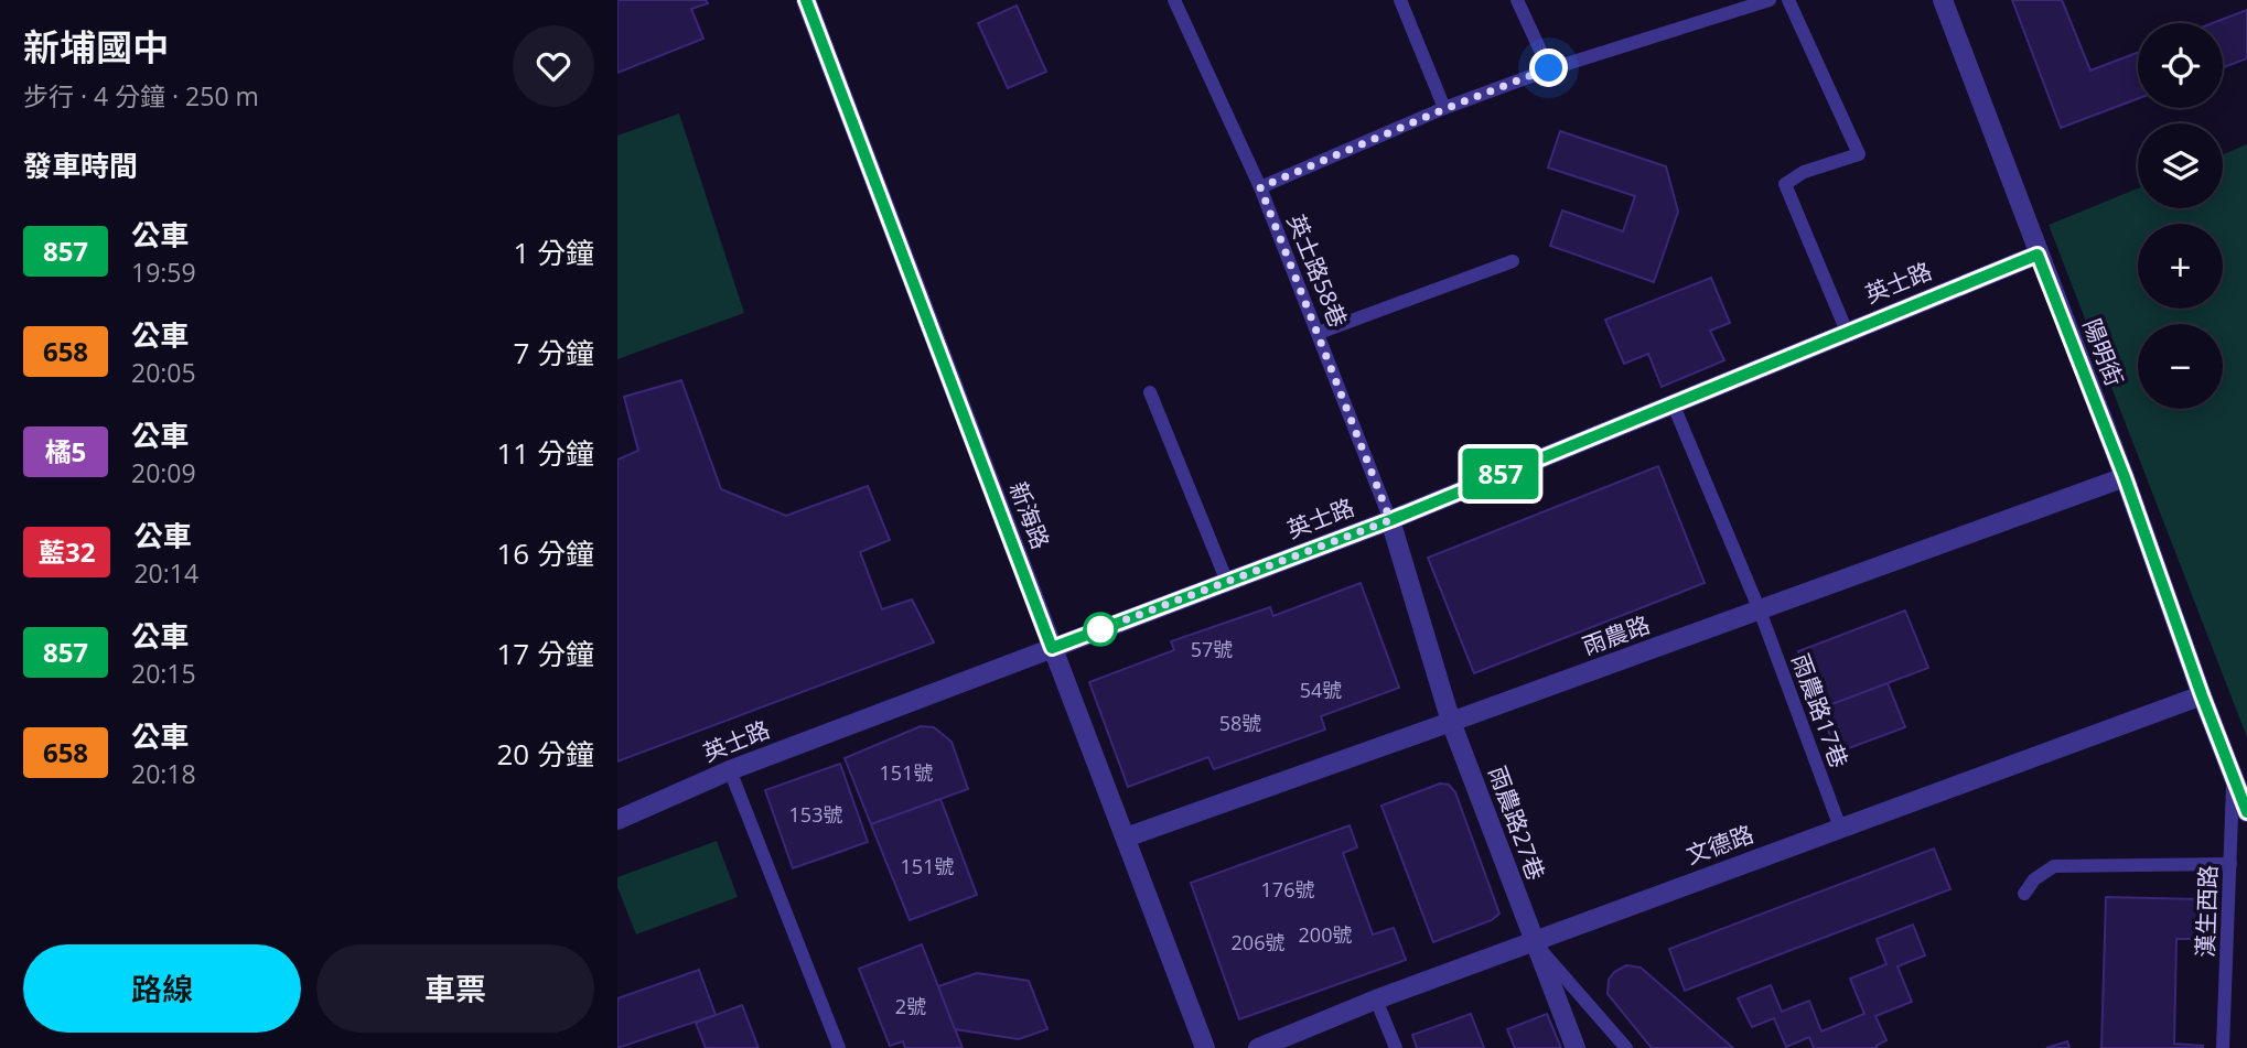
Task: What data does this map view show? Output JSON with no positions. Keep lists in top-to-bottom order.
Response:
{
  "streets": {
    "street": [
      "英士路",
      "陽明街",
      "新海路",
      "雨農路",
      "雨農路27巷",
      "文德路"
    ],
    "lane": ["英士路58巷", "雨農路17巷", "漢生西路"]
  },
  "crossings": [
    ["英士路58巷", "英士路"],
    ["英士路58巷", "雨農路27巷"],
    ["英士路", "陽明街"],
    ["英士路", "新海路"],
    ["英士路", "雨農路17巷"],
    ["英士路", "雨農路27巷"],
    ["陽明街", "雨農路"],
    ["陽明街", "文德路"],
    ["陽明街", "漢生西路"],
    ["新海路", "雨農路"],
    ["雨農路", "雨農路17巷"],
    ["雨農路", "雨農路27巷"],
    ["雨農路17巷", "文德路"],
    ["雨農路27巷", "文德路"]
  ],
  "lines": ["bus line 857"],
  "house_numbers": [
    "57號",
    "54號",
    "58號",
    "151號",
    "153號",
    "151號",
    "176號",
    "200號",
    "206號",
    "2號"
  ],
  "page": {
    "heading": [
      ["新埔國中", "步行 · 4 分鐘 · 250 m"],
      "發車時間"
    ],
    "on_map": "857",
    "map_buttons": ["+", "−"],
    "list": [
      {
        "mark": "857",
        "name": "公車",
        "note": "19:59",
        "value": "1 分鐘"
      },
      {
        "mark": "658",
        "name": "公車",
        "note": "20:05",
        "value": "7 分鐘"
      },
      {
        "mark": "橘5",
        "name": "公車",
        "note": "20:09",
        "value": "11 分鐘"
      },
      {
        "mark": "藍32",
        "name": "公車",
        "note": "20:14",
        "value": "16 分鐘"
      },
      {
        "mark": "857",
        "name": "公車",
        "note": "20:15",
        "value": "17 分鐘"
      },
      {
        "mark": "658",
        "name": "公車",
        "note": "20:18",
        "value": "20 分鐘"
      }
    ],
    "buttons": ["路線", "車票"]
  }
}
